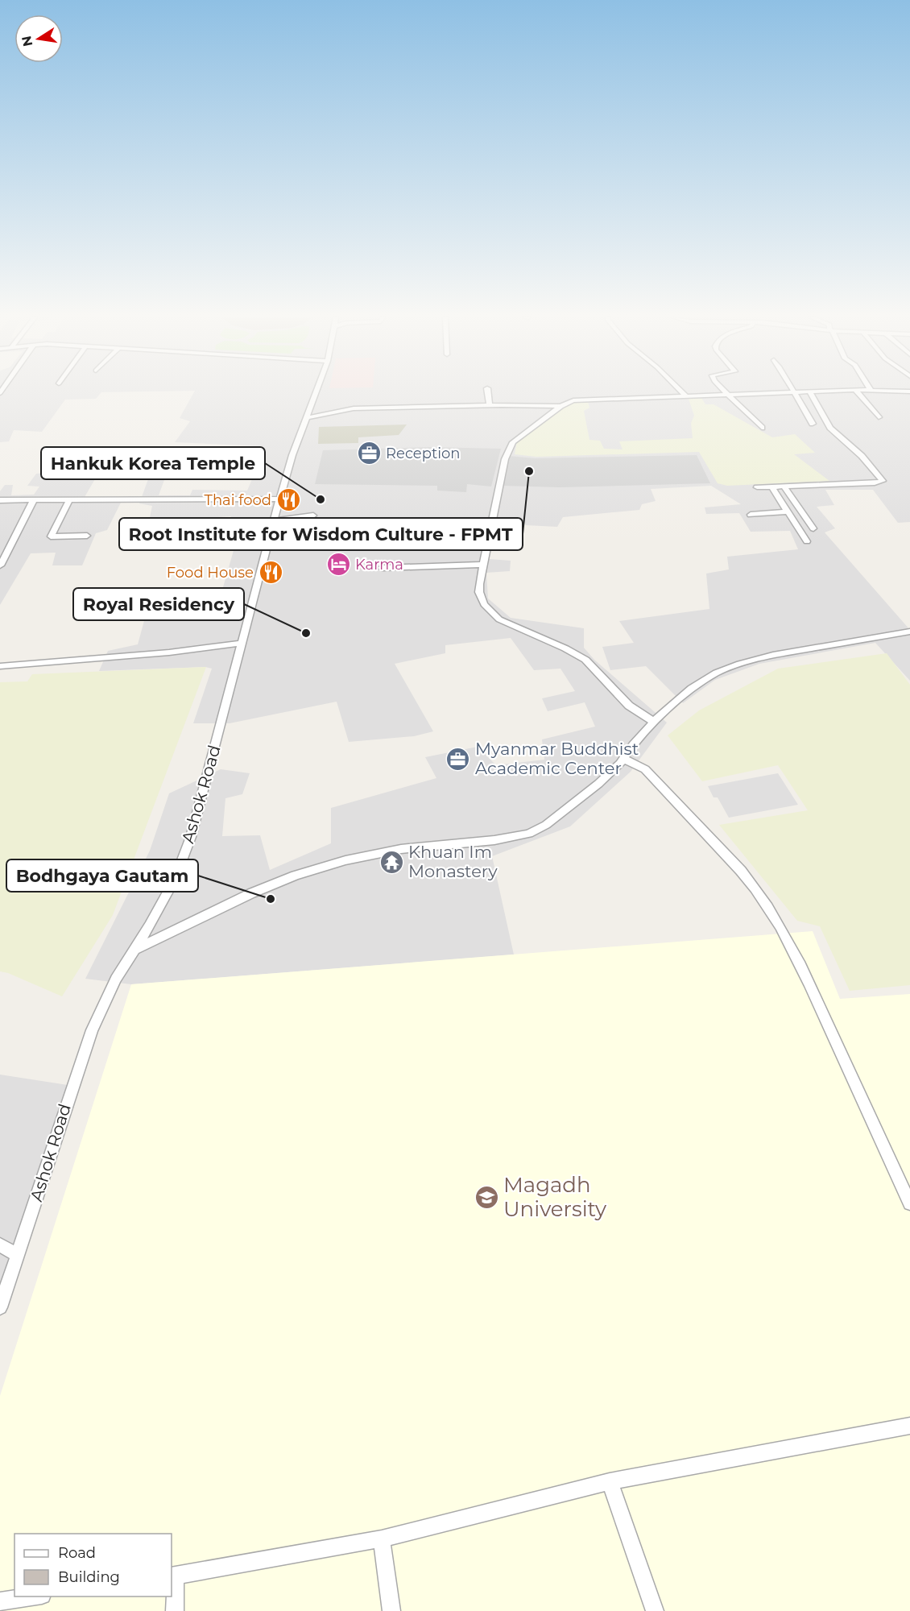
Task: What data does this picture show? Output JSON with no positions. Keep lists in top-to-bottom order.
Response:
{
  "streets": {
    "street": ["Ashok Road"]
  },
  "places": {
    "office": ["Reception", "Myanmar Buddhist Academic Center"],
    "other": [
      "Root Institute for Wisdom Culture - FPMT",
      "Hankuk Korea Temple",
      "Royal Residency",
      "Bodhgaya Gautam"
    ],
    "restaurant": ["Thai food", "Food House"],
    "hotel": ["Karma"],
    "temple": ["Khuan Im Monastery"],
    "school or university": ["Magadh University"]
  },
  "legend": ["Road", "Building"],
  "north": "left"
}
